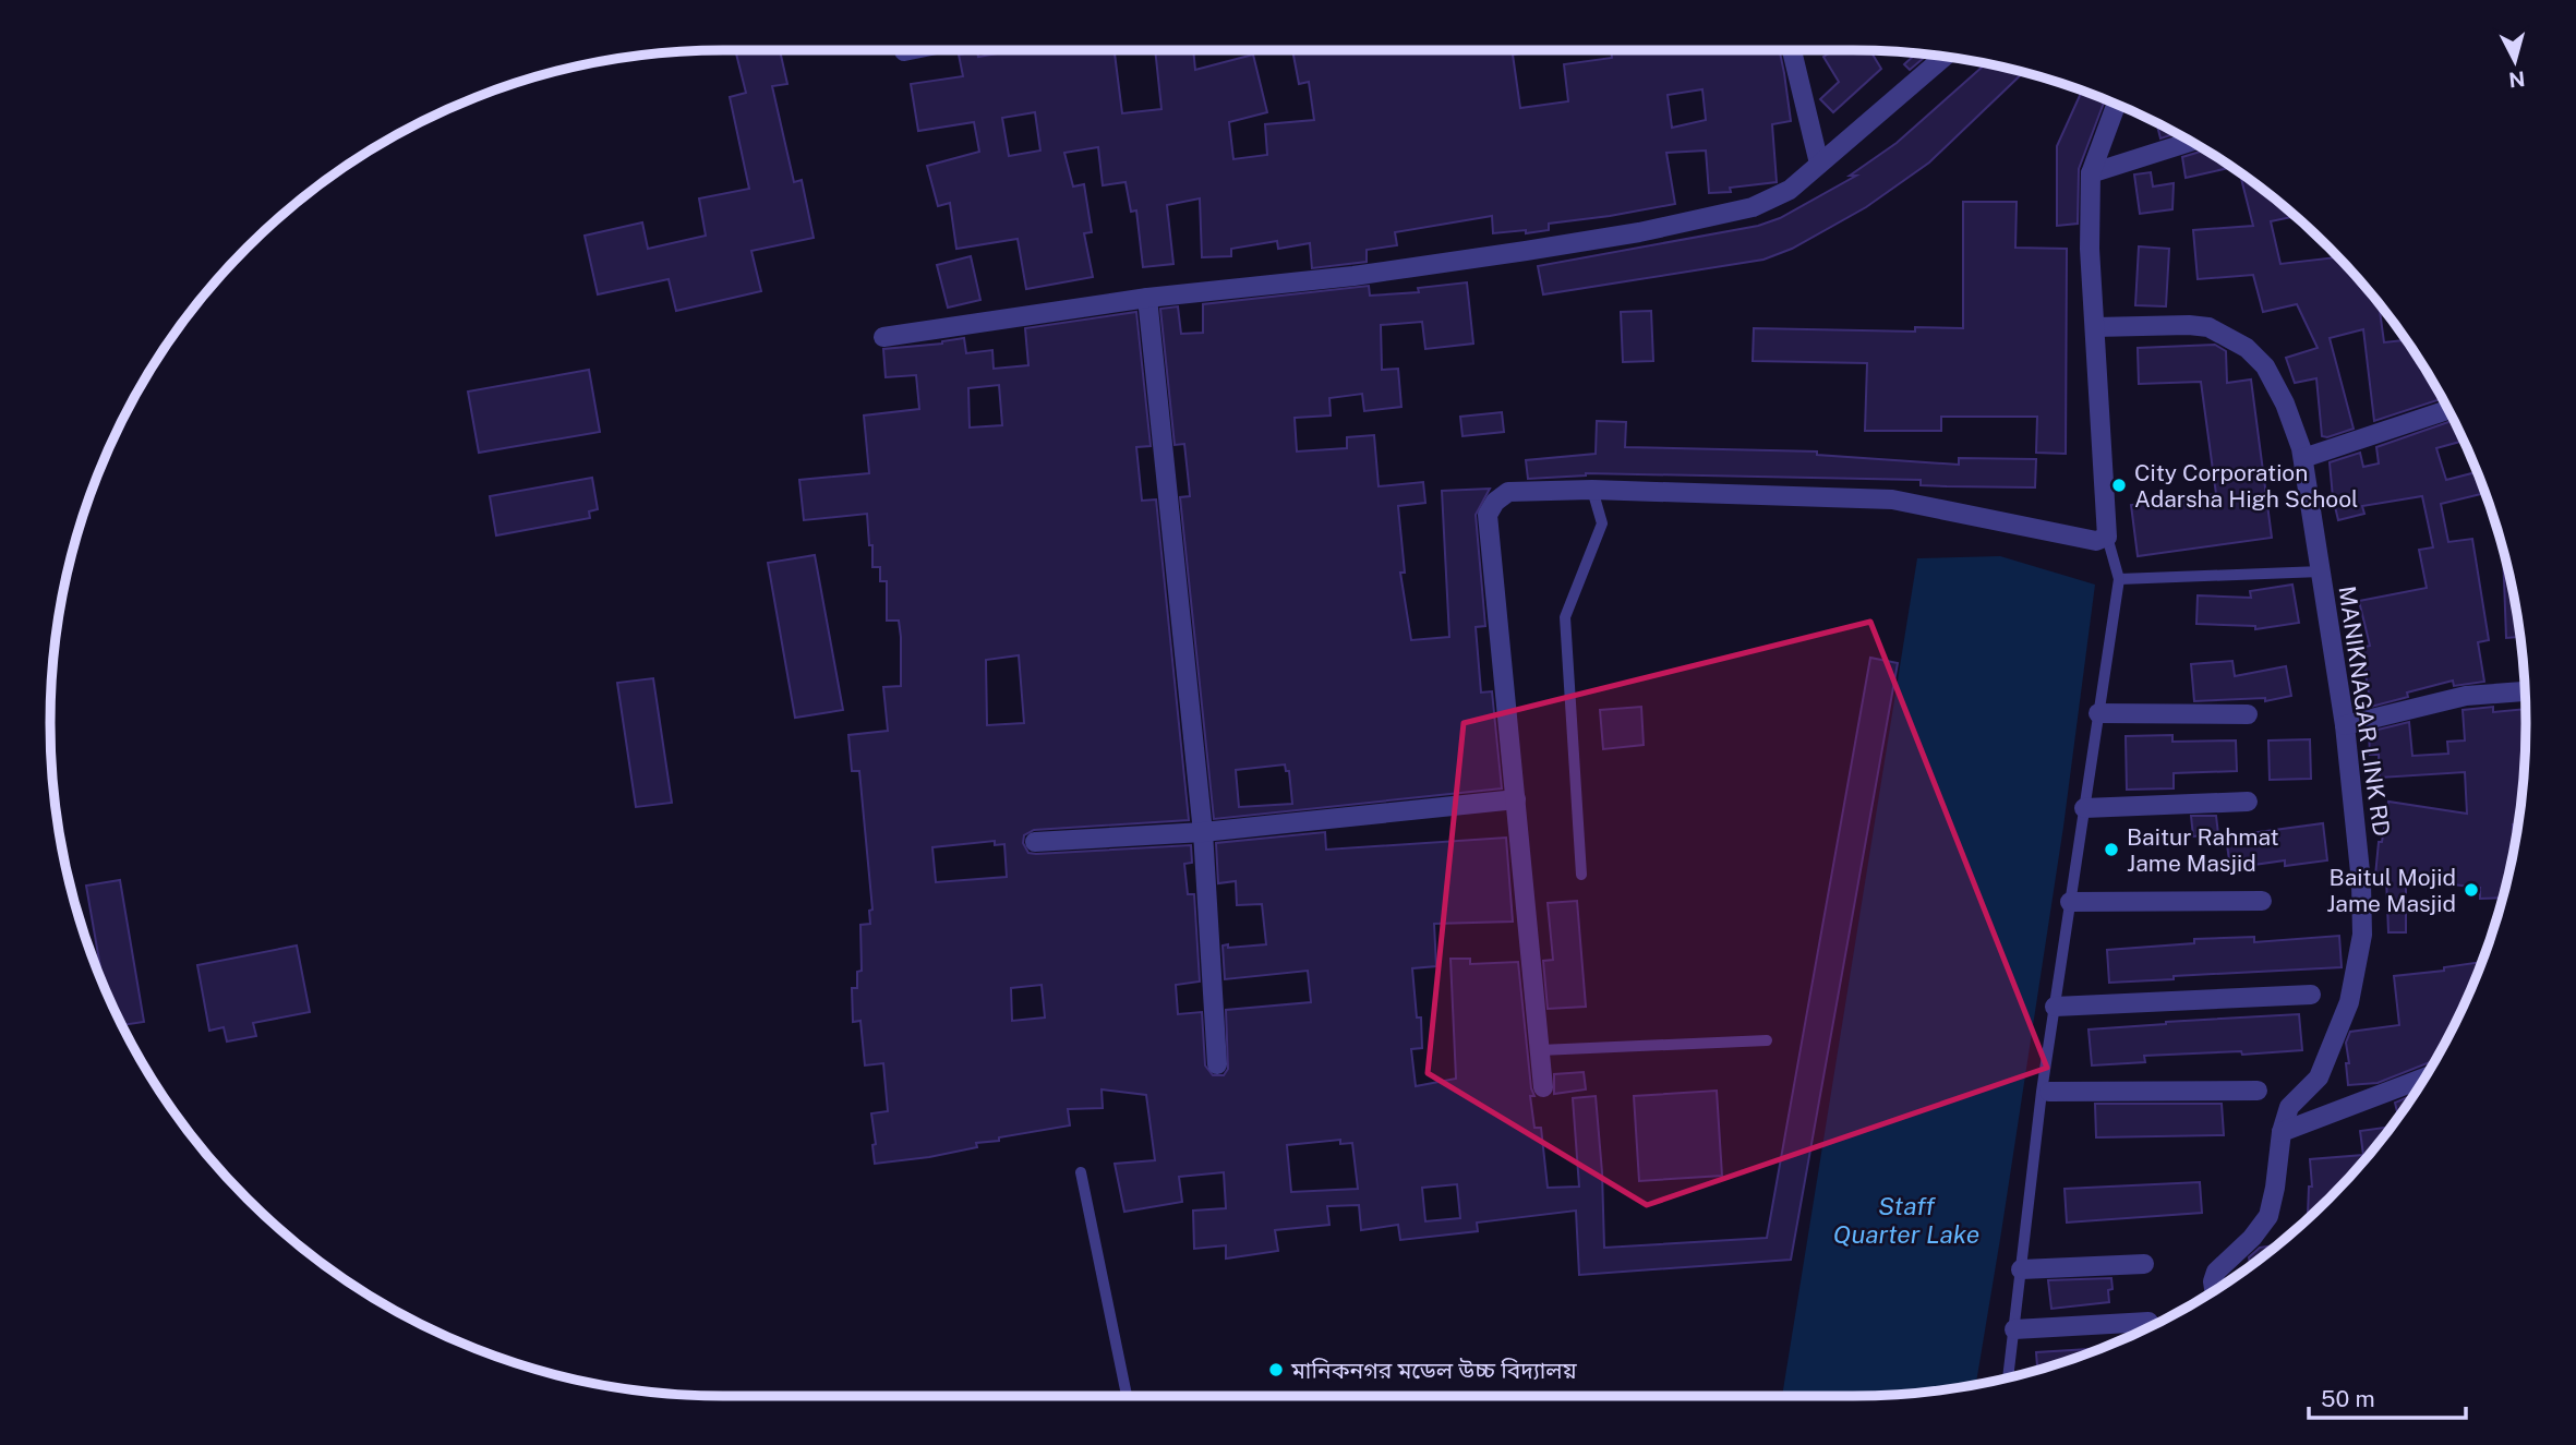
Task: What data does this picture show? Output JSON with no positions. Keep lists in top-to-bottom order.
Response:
{
  "streets": {
    "street": ["MANIKNAGAR LINK RD"]
  },
  "water": ["Staff Quarter Lake"],
  "places": [
    "City Corporation Adarsha High School",
    "Baitur Rahmat Jame Masjid",
    "Baitul Mojid Jame Masjid",
    "মানিকনগর মডেল উচ্চ বিদ্যালয়"
  ],
  "scale_bar": "50 m",
  "north": "bottom"
}
